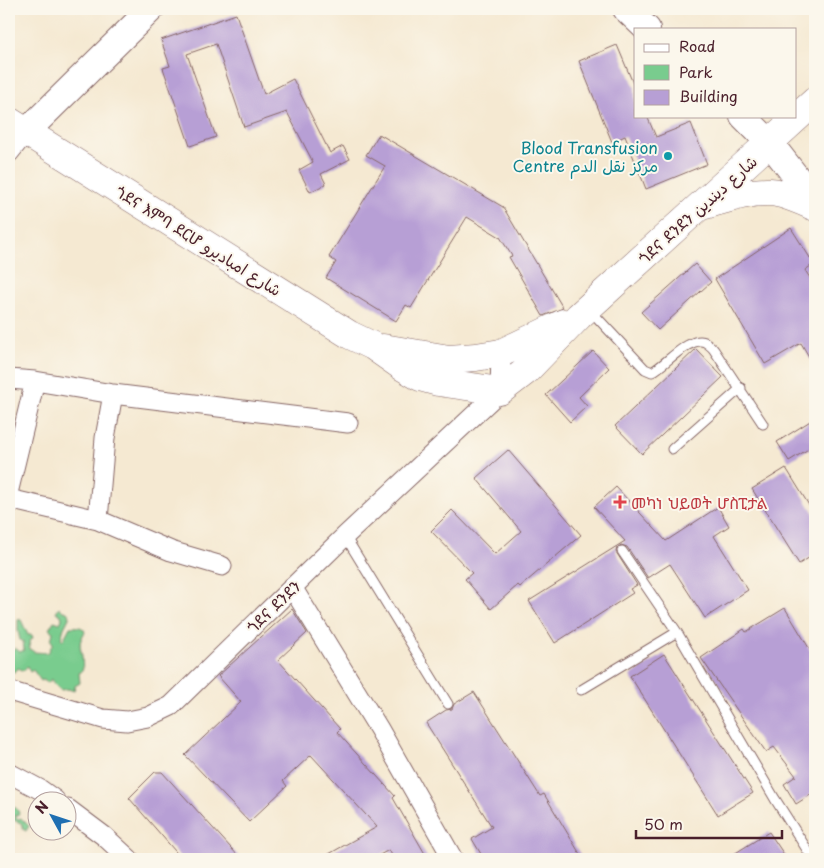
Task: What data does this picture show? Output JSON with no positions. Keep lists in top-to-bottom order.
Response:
{
  "streets": {
    "main road": ["ጎደና ደንደን شارع ديندين", "ጎደና እምባ ደርሆ شارع امباديرو"],
    "street": ["ጎደና ደንደን"]
  },
  "crossings": [
    ["ጎደና ደንደን شارع ديندين", "ጎደና እምባ ደርሆ شارع امباديرو"],
    ["ጎደና ደንደን شارع ديندين", "ጎደና ደንደን"]
  ],
  "places": {
    "other": ["Blood Transfusion Centre مركز نقل الدم"],
    "health": ["መካነ ህይወት ሆስፒታል"]
  },
  "legend": ["Road", "Park", "Building"],
  "scale_bar": "50 m",
  "north": "top left"
}
